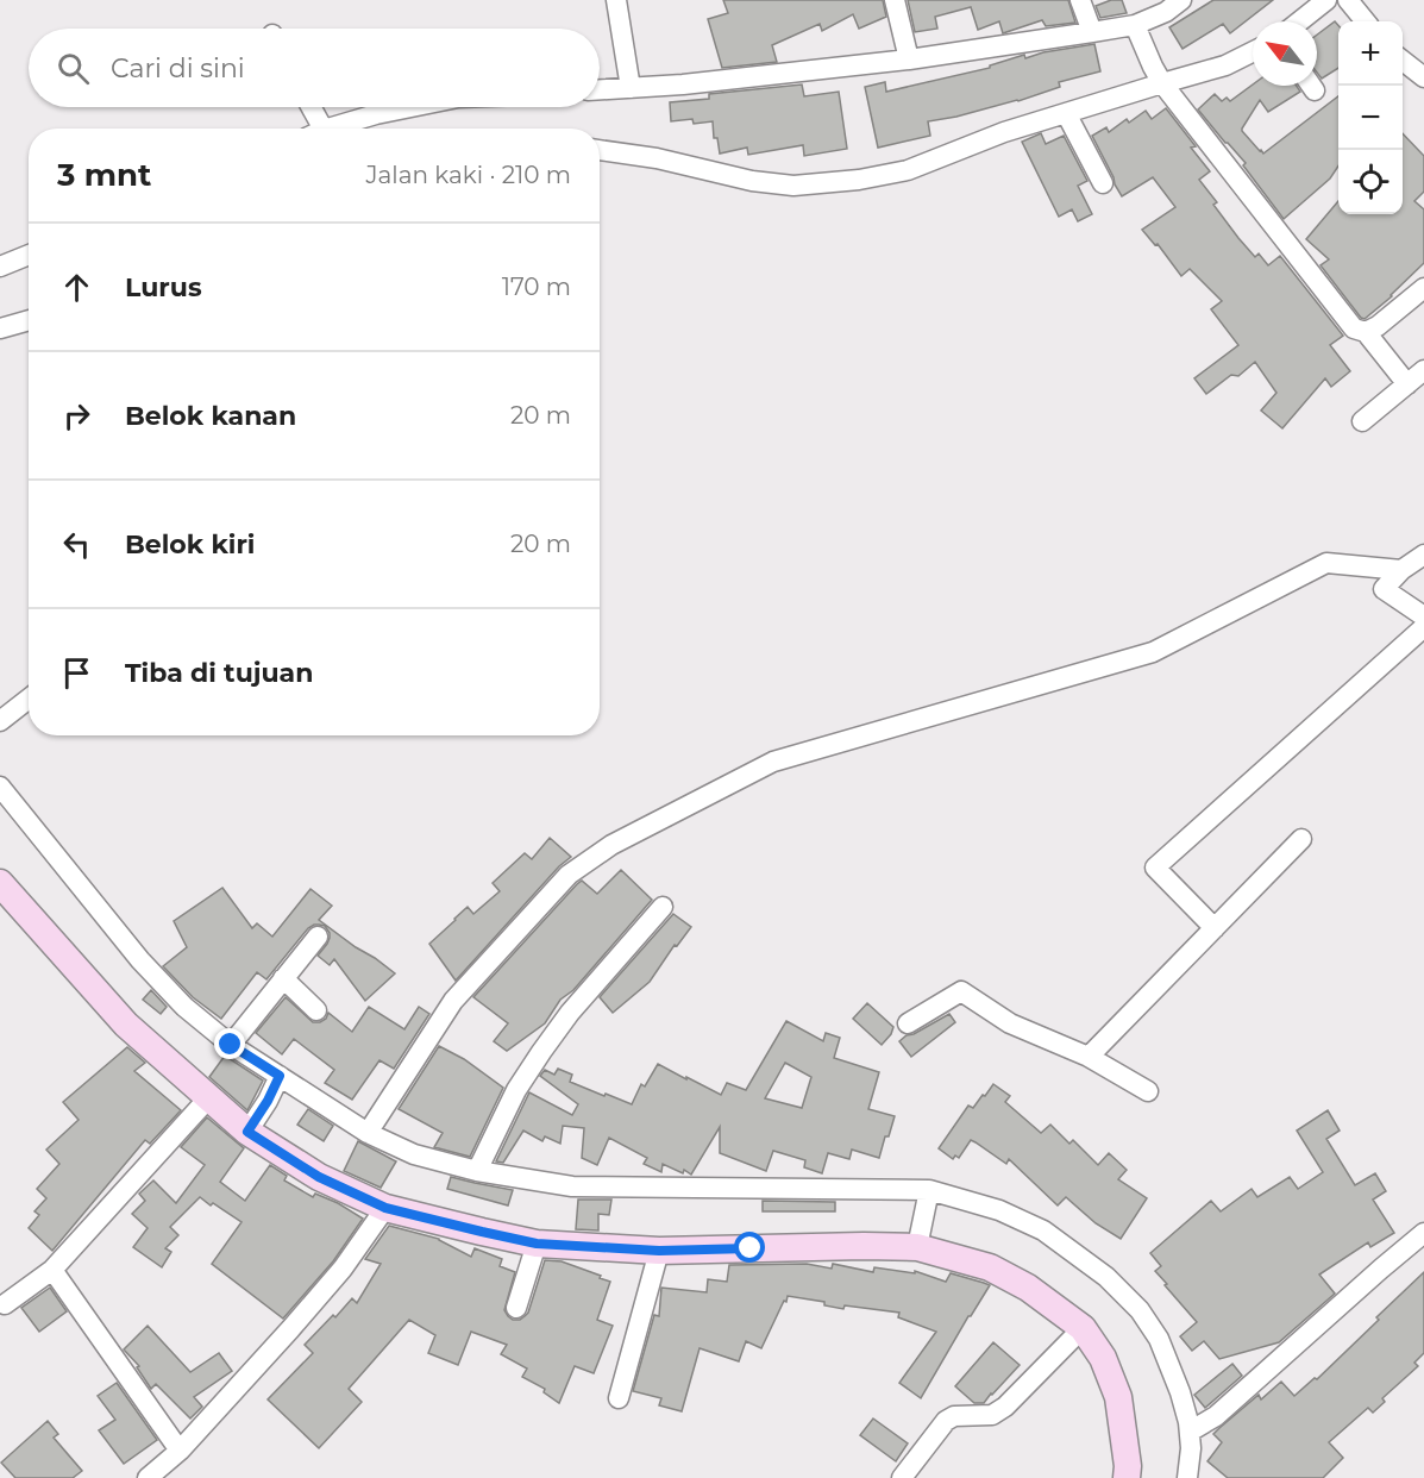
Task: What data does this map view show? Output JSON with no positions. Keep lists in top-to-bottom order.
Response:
{
  "north": "top left",
  "page": {
    "map_buttons": ["+", "−"],
    "search": "Cari di sini",
    "heading": ["3 mnt", "Jalan kaki · 210 m"],
    "list": [
      ["Lurus", "170 m"],
      ["Belok kanan", "20 m"],
      ["Belok kiri", "20 m"],
      "Tiba di tujuan"
    ]
  }
}
